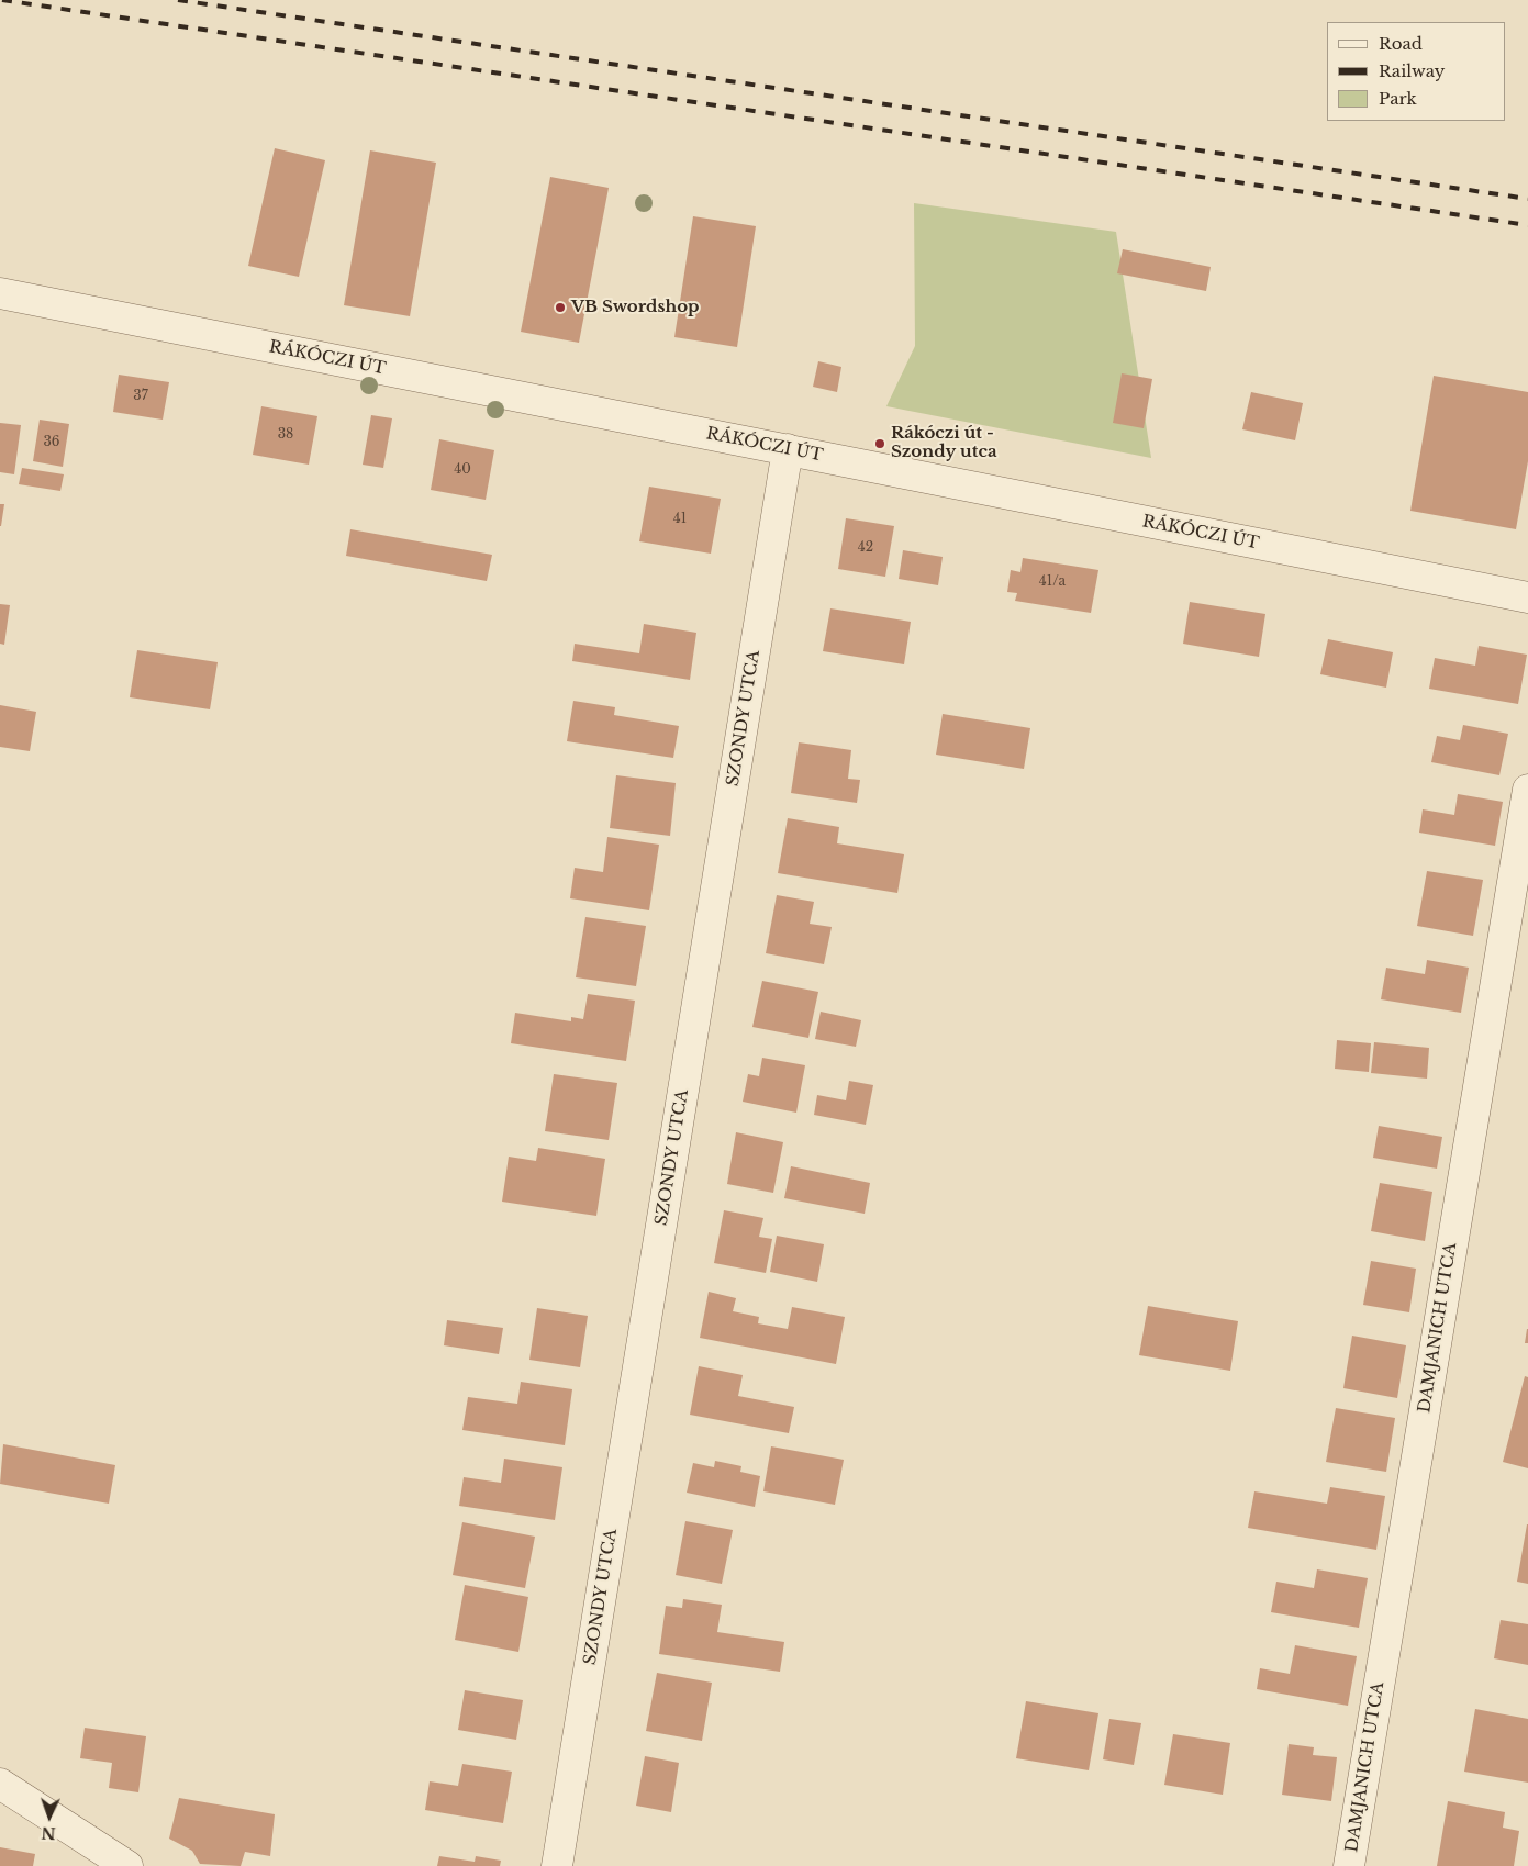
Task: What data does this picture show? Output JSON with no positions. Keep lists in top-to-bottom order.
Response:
{
  "streets": {
    "street": ["RÁKÓCZI ÚT", "SZONDY UTCA", "DAMJANICH UTCA"]
  },
  "crossings": [
    ["RÁKÓCZI ÚT", "SZONDY UTCA"]
  ],
  "places": ["VB Swordshop", "Rákóczi út - Szondy utca"],
  "house_numbers": [
    "37",
    "38",
    "36",
    "40",
    "41",
    "42",
    "41/a"
  ],
  "legend": ["Road", "Railway", "Park"],
  "north": "bottom"
}
